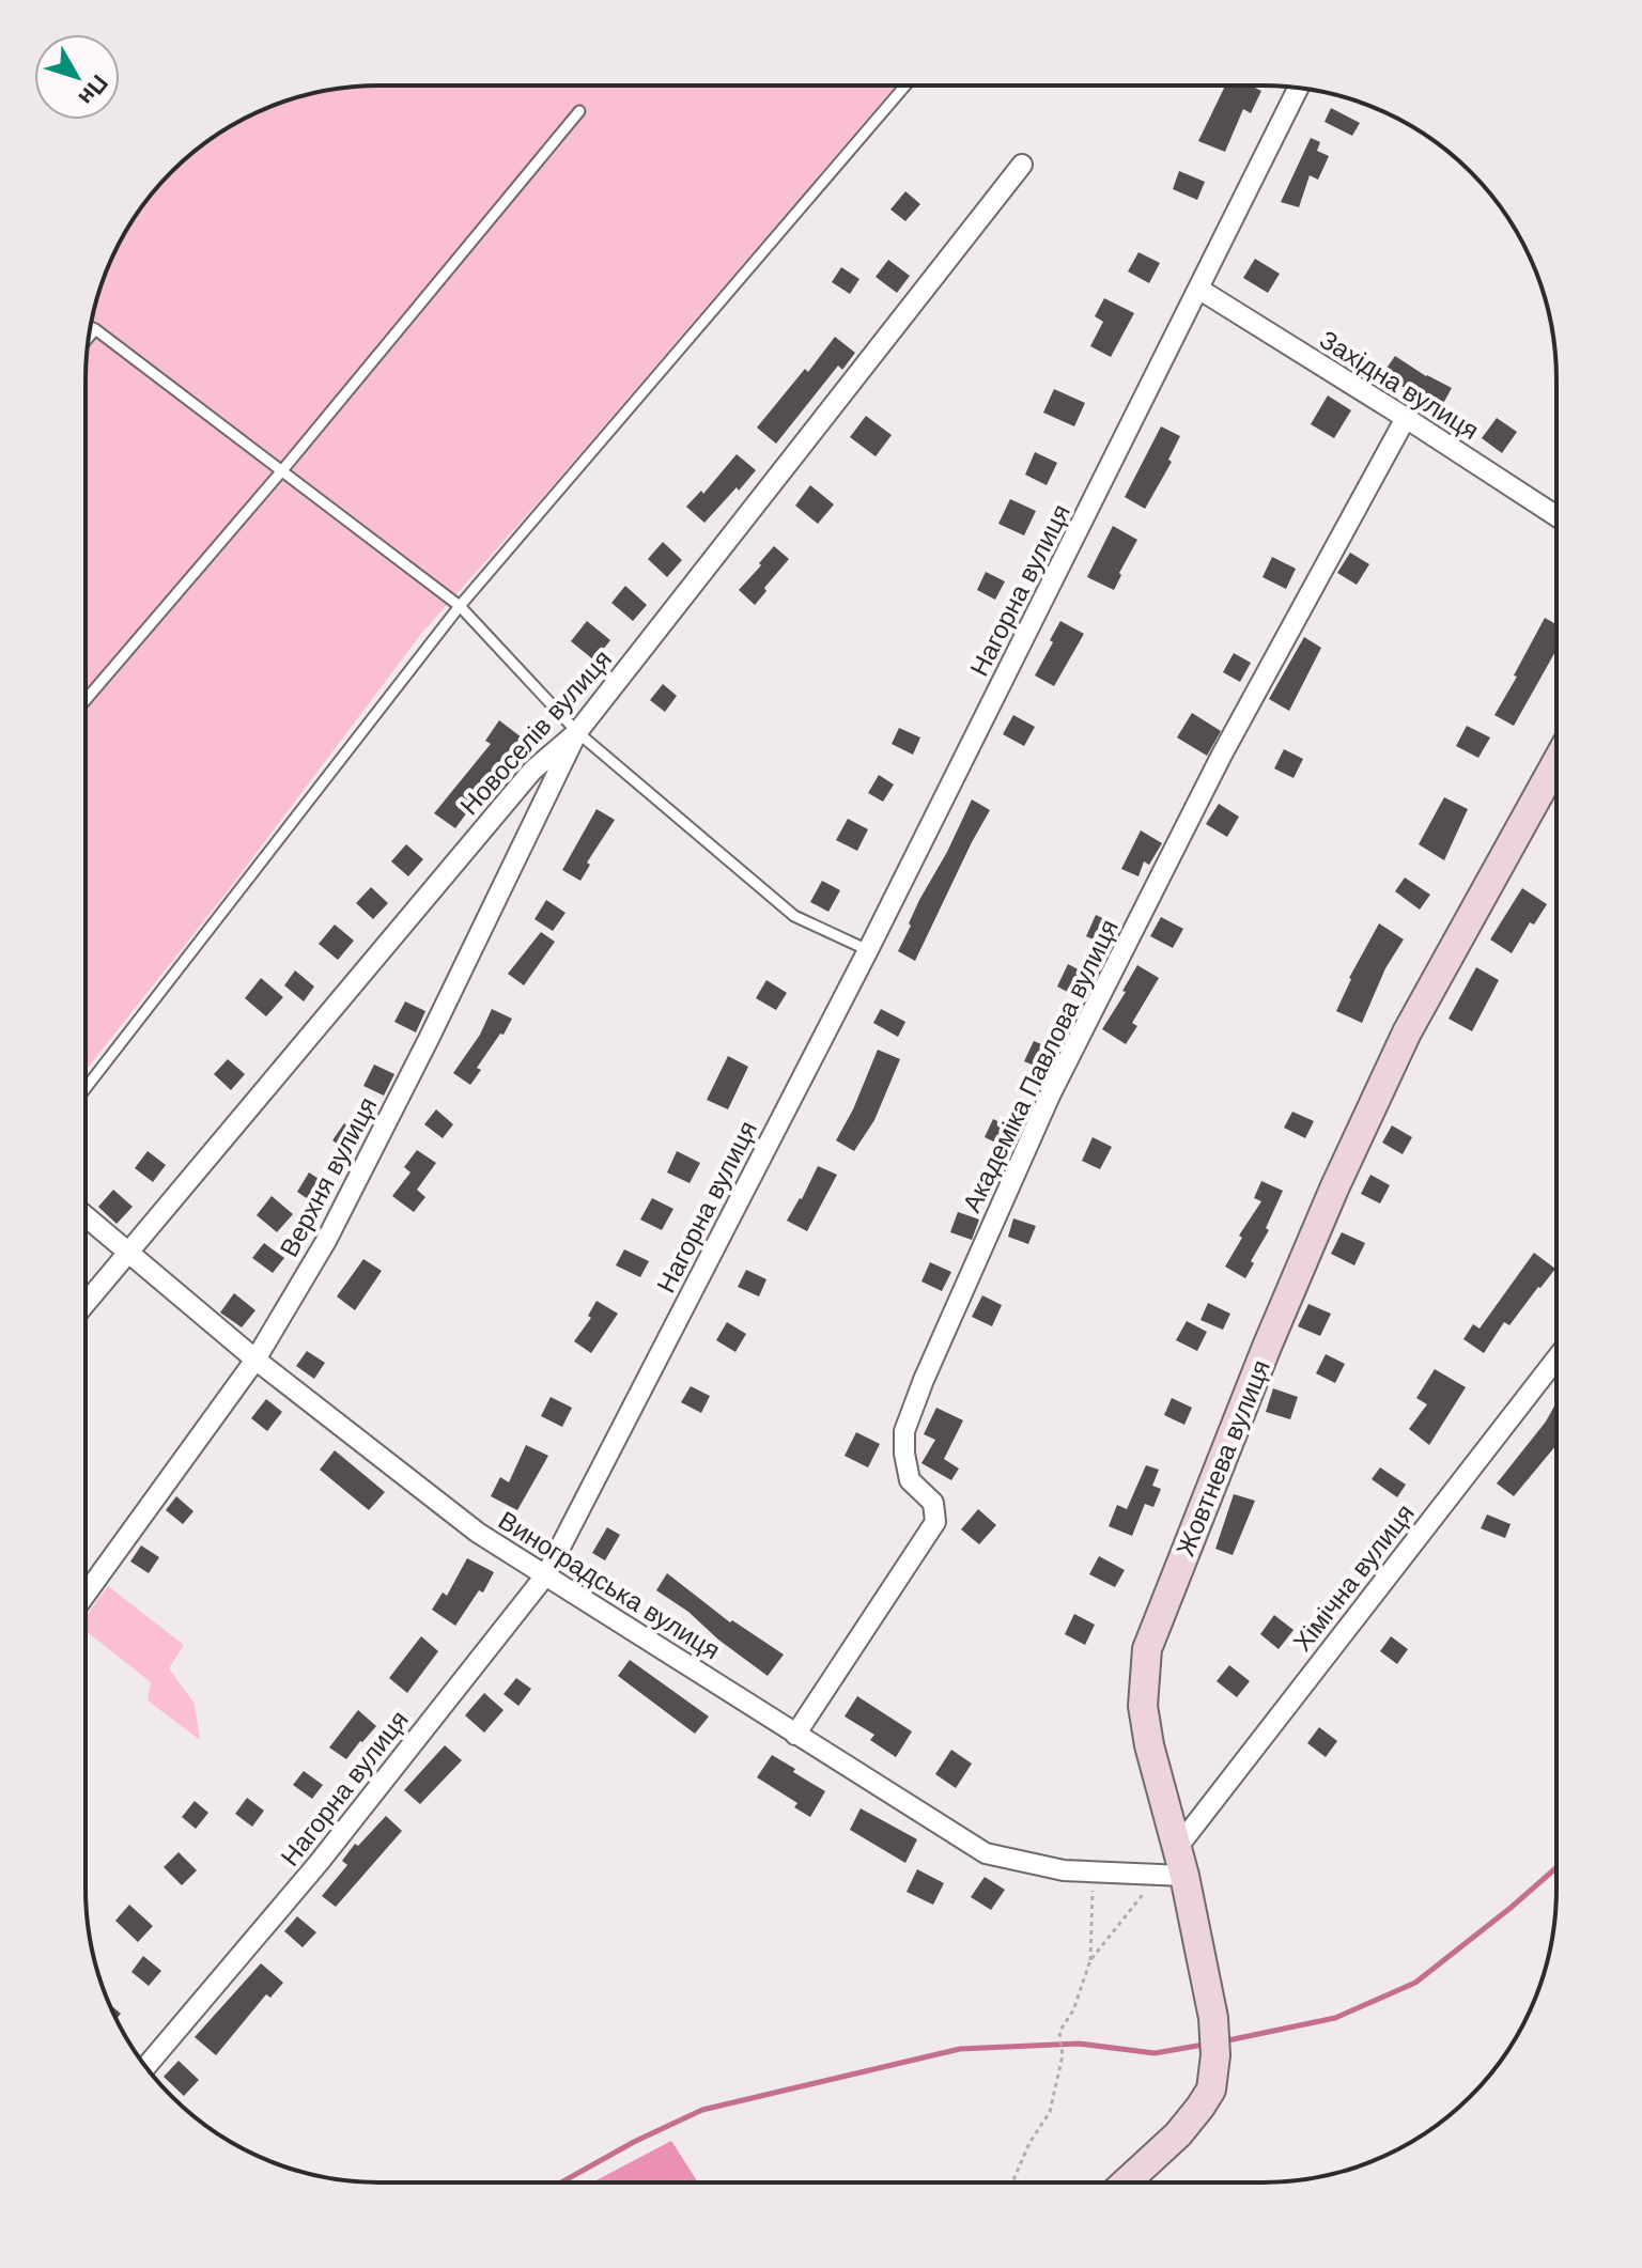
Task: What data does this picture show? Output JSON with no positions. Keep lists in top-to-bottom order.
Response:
{
  "streets": {
    "main road": ["Жовтнева вулиця"],
    "street": [
      "Західна вулиця",
      "Нагорна вулиця",
      "Новоселів вулиця",
      "Академіка Павлова вулиця",
      "Верхня вулиця",
      "Хімічна вулиця",
      "Виноградська вулиця"
    ]
  },
  "crossings": [
    ["Західна вулиця", "Нагорна вулиця"],
    ["Західна вулиця", "Академіка Павлова вулиця"],
    ["Нагорна вулиця", "Виноградська вулиця"],
    ["Новоселів вулиця", "Верхня вулиця"],
    ["Новоселів вулиця", "Виноградська вулиця"],
    ["Академіка Павлова вулиця", "Виноградська вулиця"],
    ["Верхня вулиця", "Виноградська вулиця"],
    ["Жовтнева вулиця", "Хімічна вулиця"],
    ["Жовтнева вулиця", "Виноградська вулиця"]
  ],
  "north": "bottom right"
}
